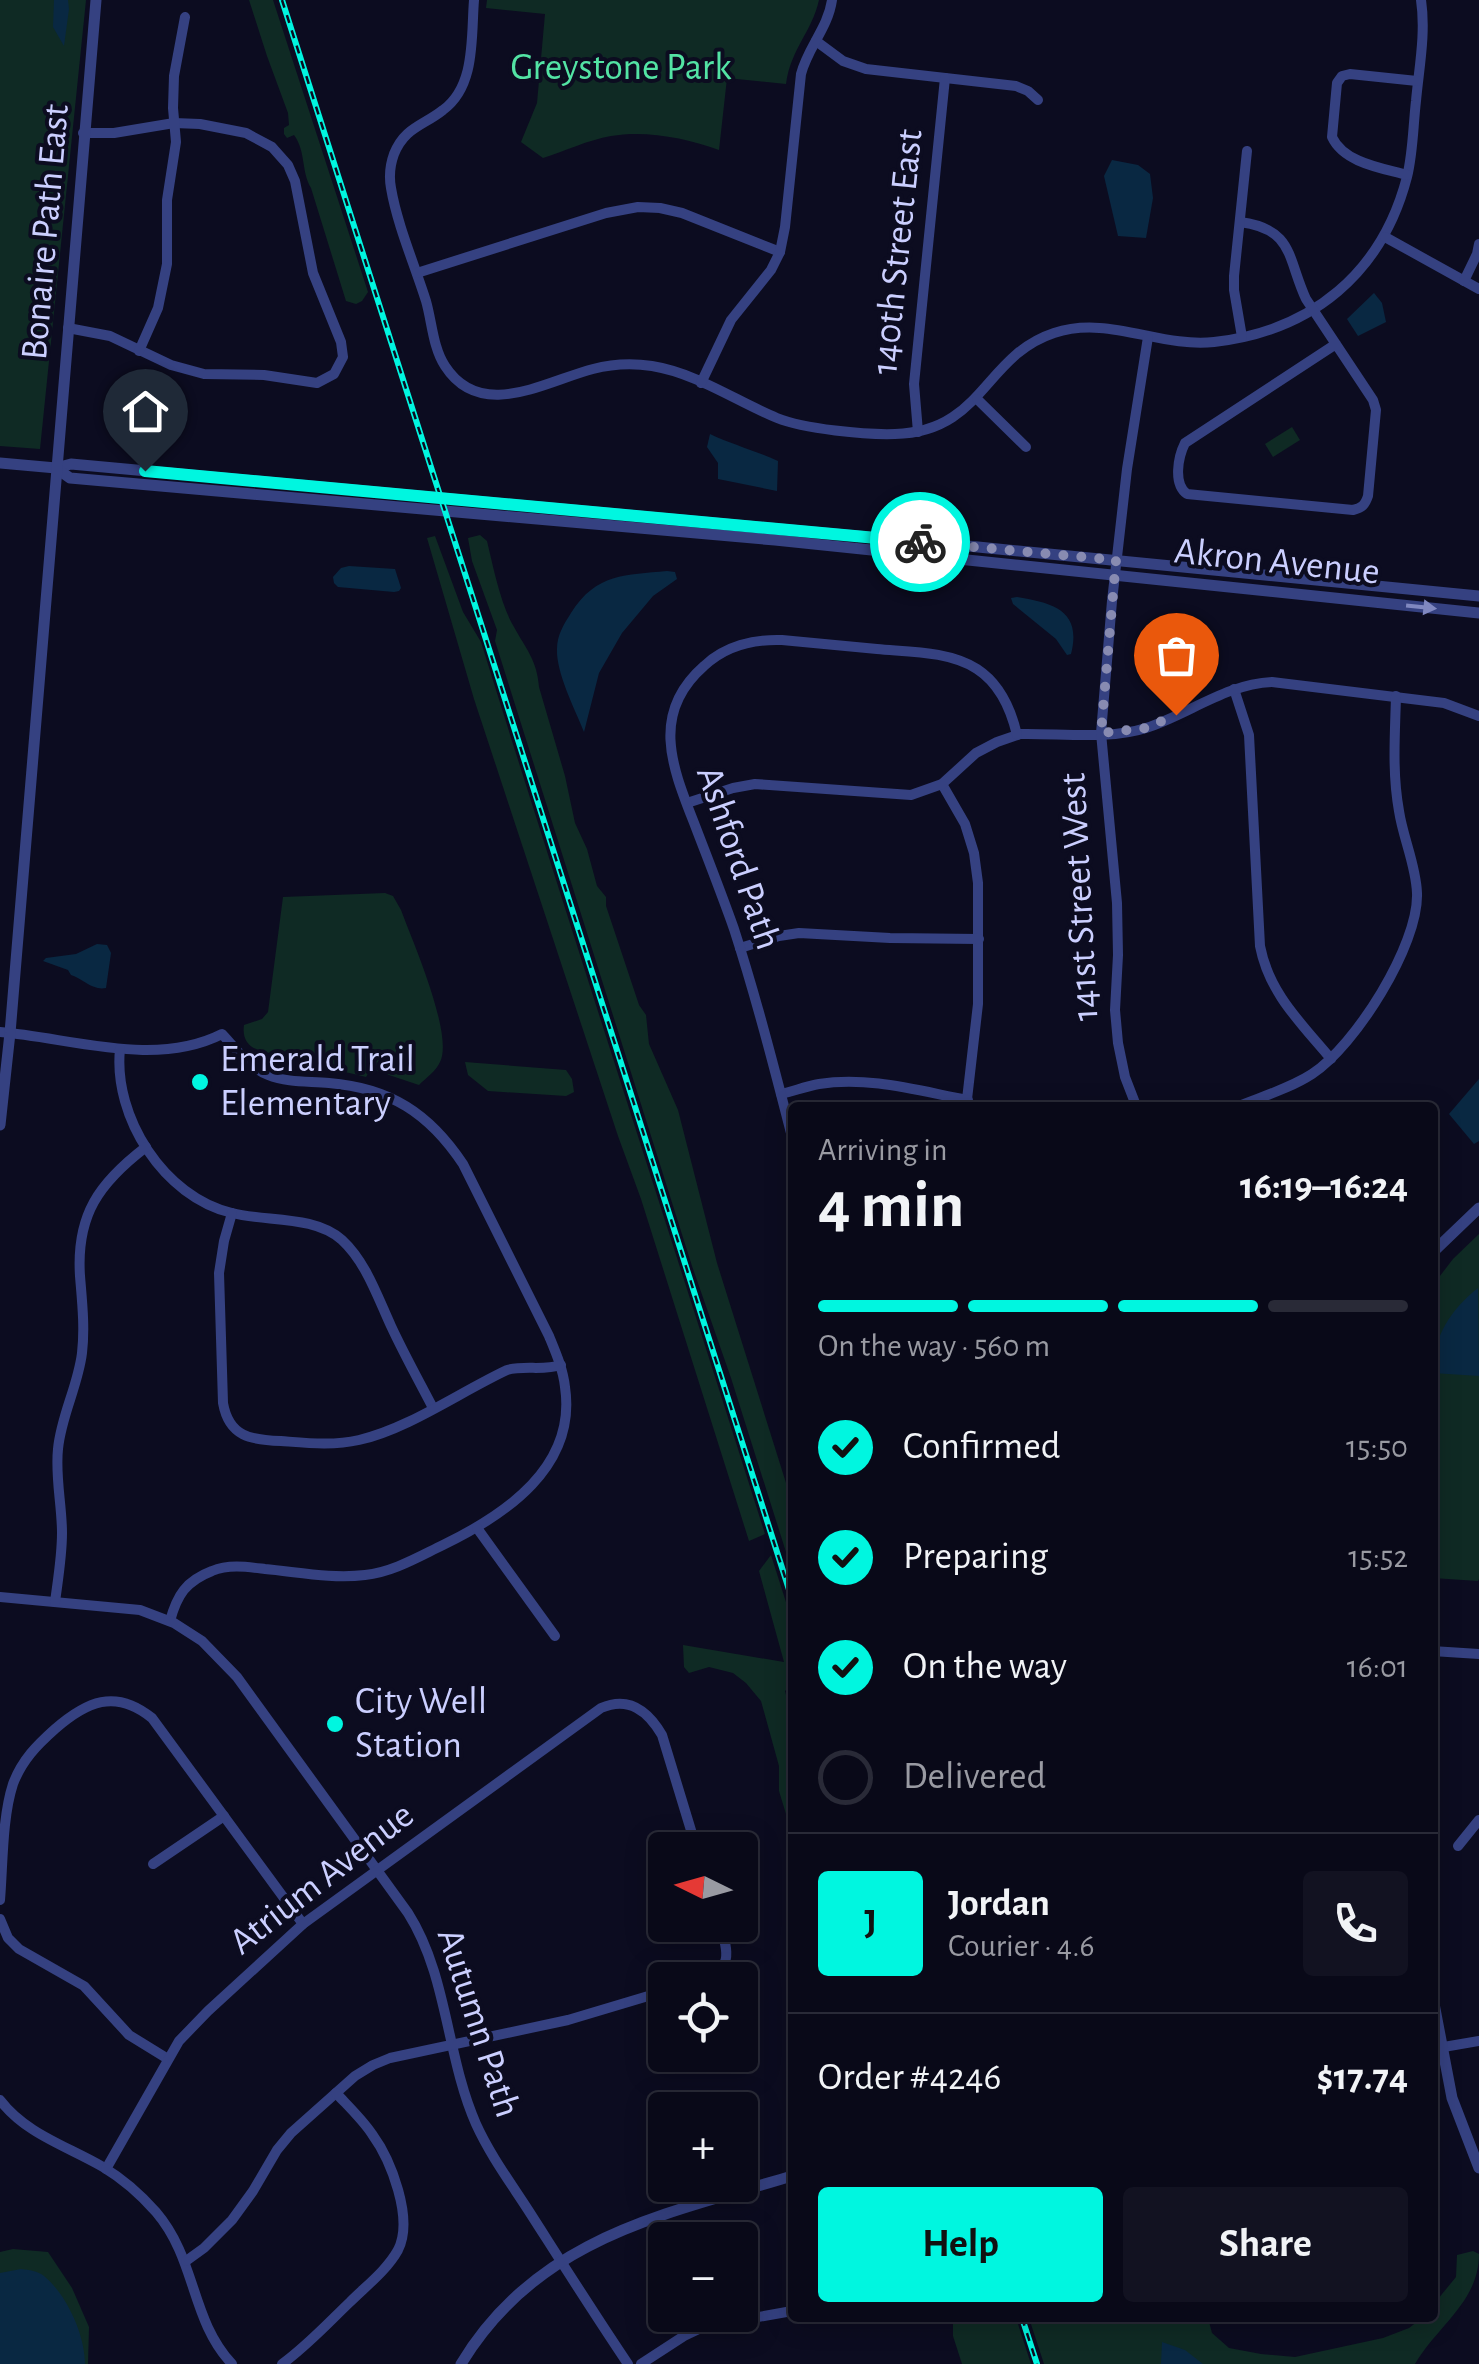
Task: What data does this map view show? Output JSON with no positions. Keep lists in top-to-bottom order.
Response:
{
  "streets": {
    "street": [
      "Bonaire Path East",
      "140th Street East",
      "Akron Avenue",
      "Ashford Path",
      "141st Street West",
      "Atrium Avenue",
      "Autumn Path"
    ]
  },
  "crossings": [
    ["Bonaire Path East", "Akron Avenue"],
    ["Akron Avenue", "141st Street West"],
    ["Atrium Avenue", "Autumn Path"]
  ],
  "parks": ["Greystone Park"],
  "places": ["Emerald Trail Elementary", "City Well Station"],
  "north": "left",
  "page": {
    "heading": ["4 min", "Arriving in", "16:19–16:24"],
    "panel": [
      "Jordan",
      "Courier · 4.6",
      "Order #4246",
      "$17.74"
    ],
    "bar": "On the way · 560 m",
    "list": [
      ["Confirmed", "15:50"],
      ["Preparing", "15:52"],
      ["On the way", "16:01"],
      "Delivered"
    ],
    "map_buttons": ["+", "−"],
    "round": "J",
    "buttons": ["Help", "Share"]
  }
}
